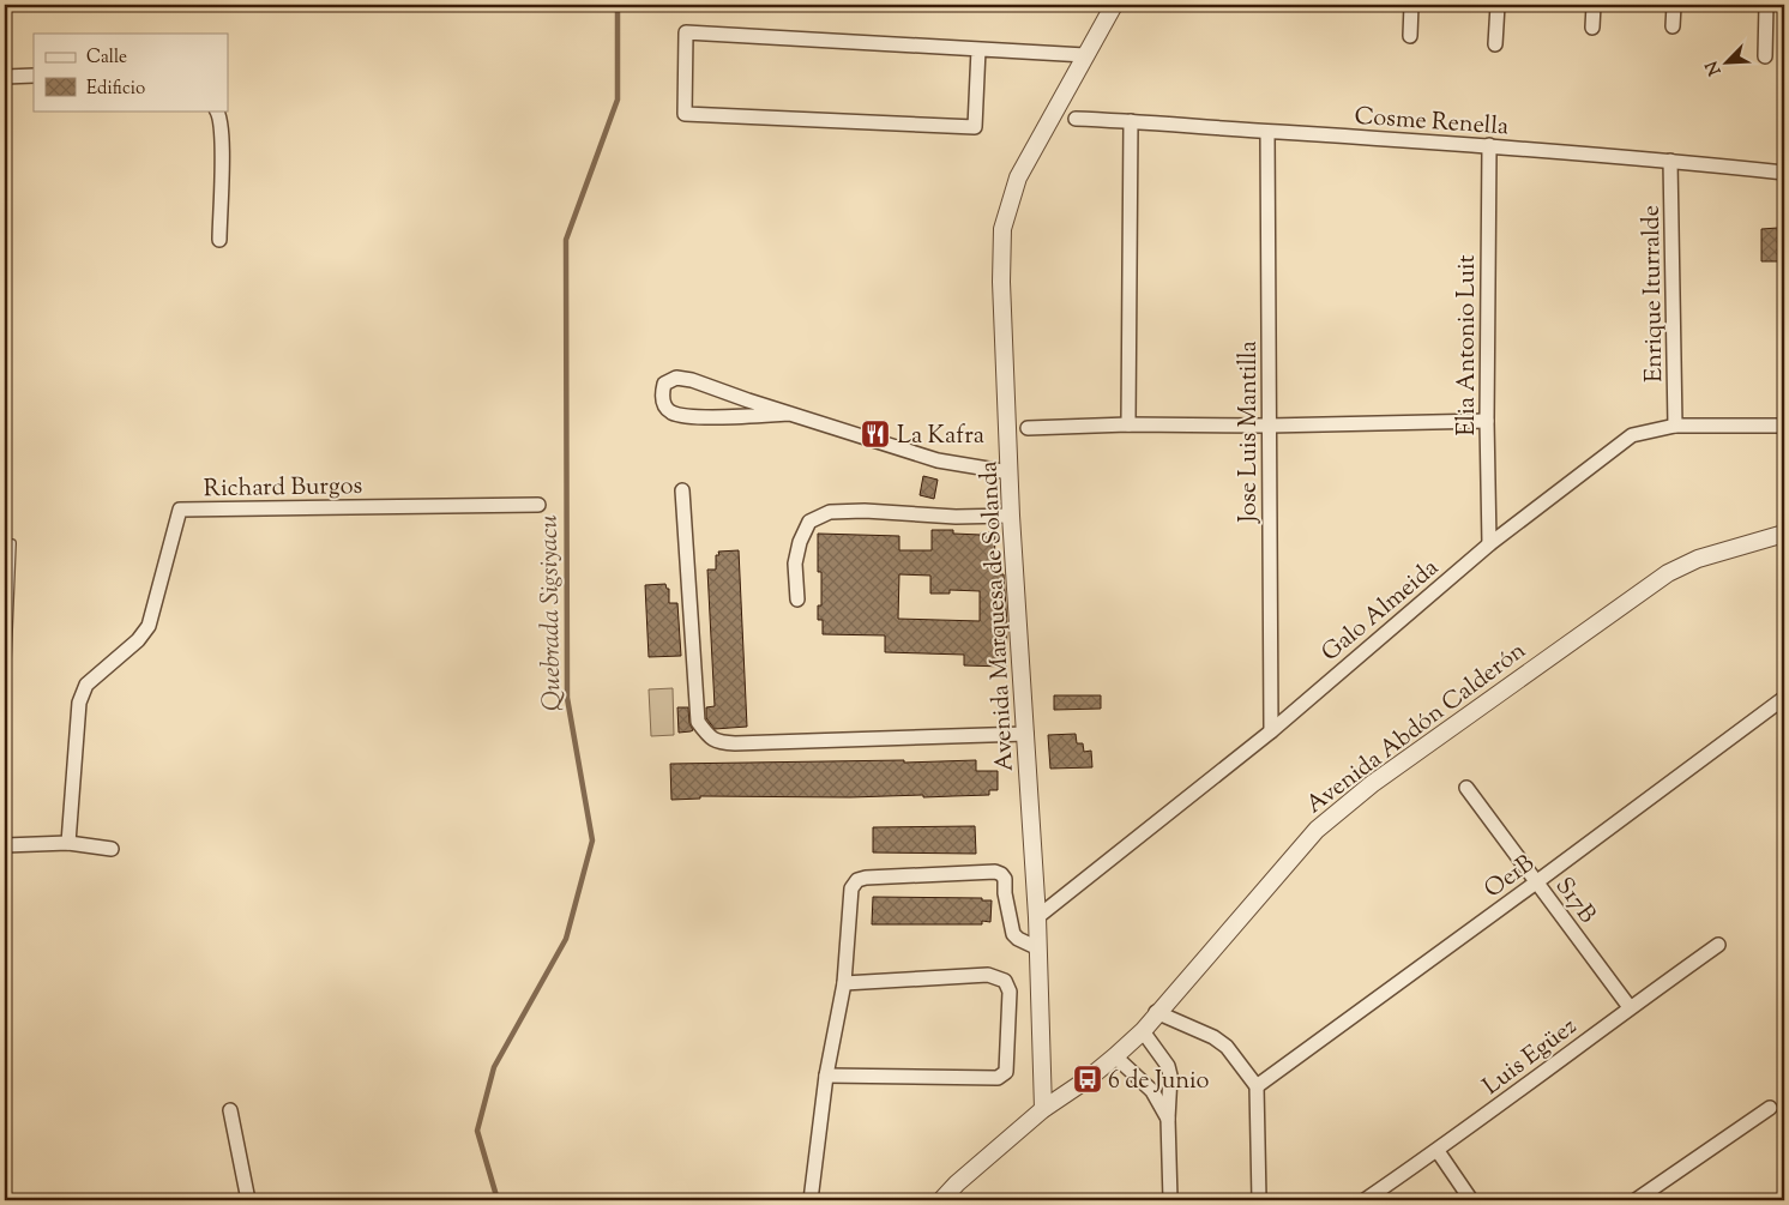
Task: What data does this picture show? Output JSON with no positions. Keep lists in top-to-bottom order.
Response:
{
  "streets": {
    "street": [
      "Cosme Renella",
      "Enrique Iturralde",
      "Elia Antonio Luit",
      "Jose Luis Mantilla",
      "Richard Burgos",
      "Galo Almeida",
      "Avenida Marquesa de Solanda",
      "Avenida Abdón Calderón",
      "Oe1B",
      "S17B",
      "Luis Egüez"
    ]
  },
  "crossings": [
    ["Cosme Renella", "Enrique Iturralde"],
    ["Cosme Renella", "Elia Antonio Luit"],
    ["Cosme Renella", "Jose Luis Mantilla"],
    ["Enrique Iturralde", "Galo Almeida"],
    ["Elia Antonio Luit", "Galo Almeida"],
    ["Jose Luis Mantilla", "Galo Almeida"],
    ["Galo Almeida", "Avenida Marquesa de Solanda"],
    ["Avenida Marquesa de Solanda", "Avenida Abdón Calderón"],
    ["Oe1B", "S17B"],
    ["S17B", "Luis Egüez"]
  ],
  "water": ["Quebrada Sigsiyacu"],
  "places": {
    "restaurant": ["La Kafra"],
    "bus stop": ["6 de Junio"]
  },
  "legend": ["Calle", "Edificio"],
  "north": "bottom left"
}
